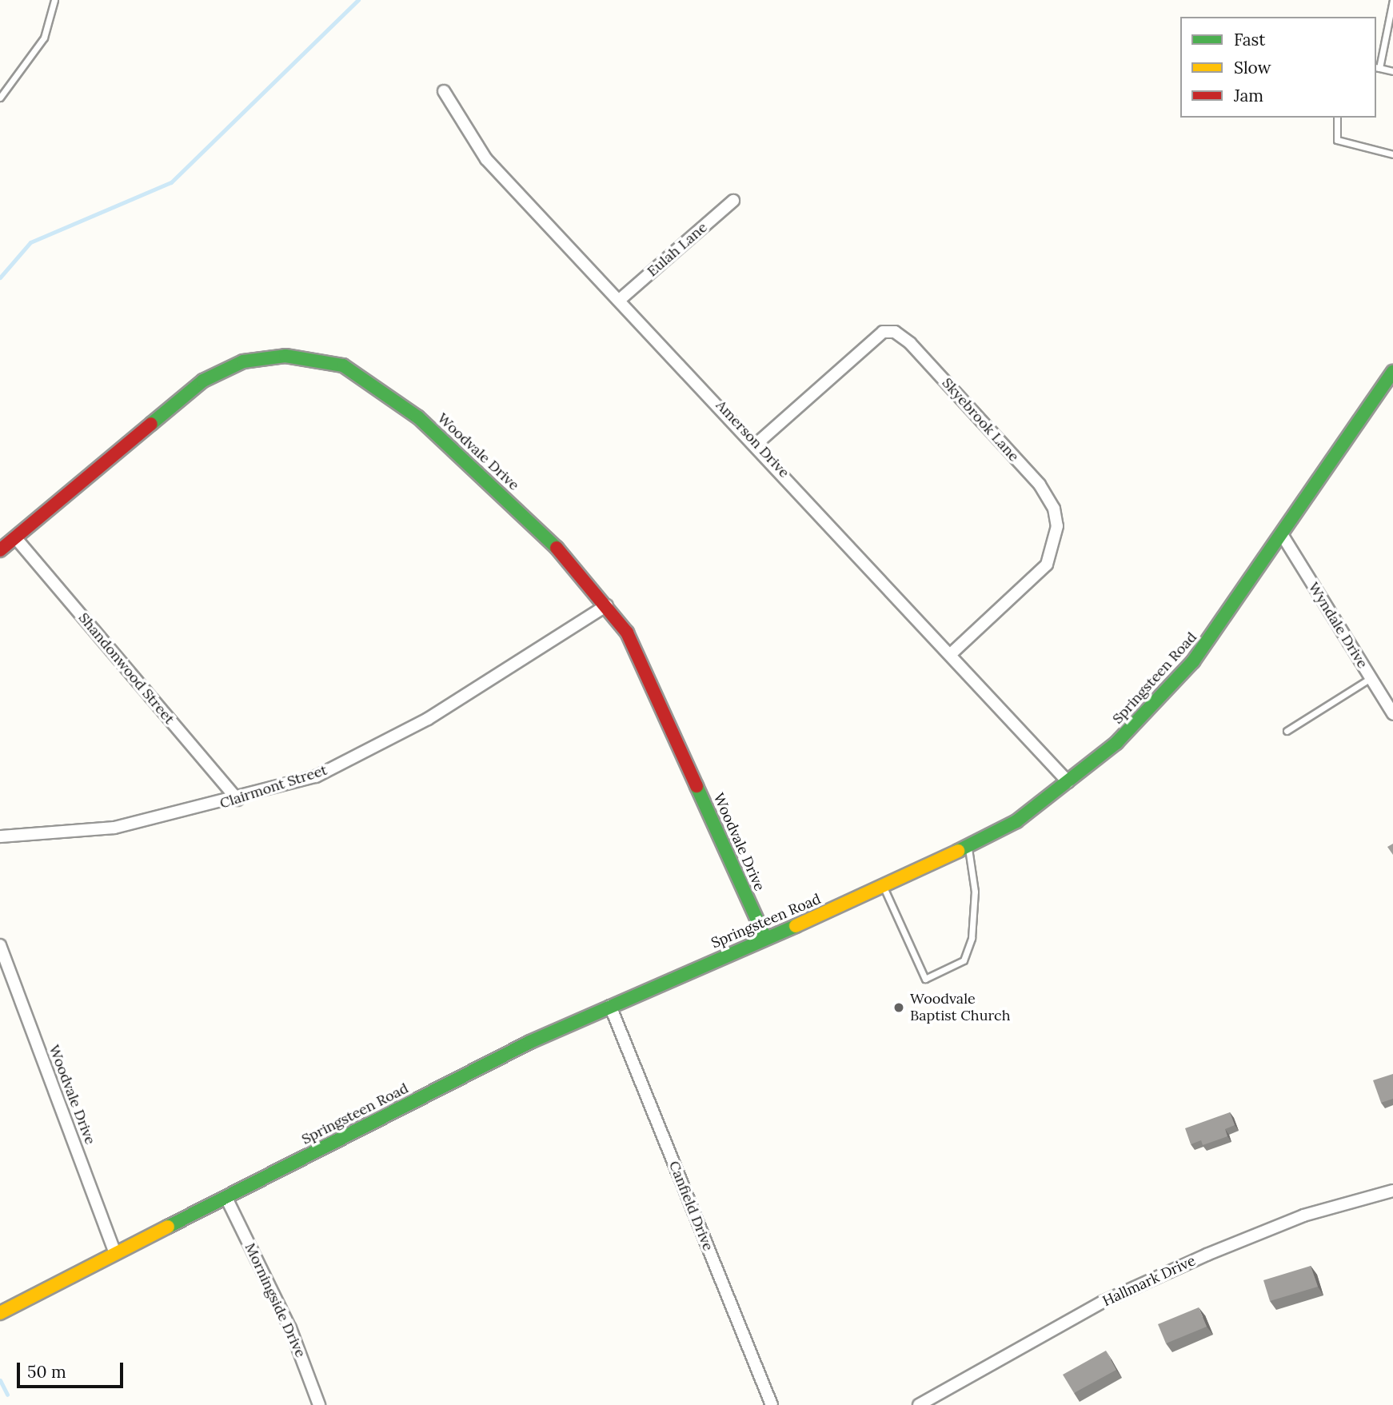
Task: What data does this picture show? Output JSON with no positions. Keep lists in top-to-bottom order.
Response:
{
  "streets": {
    "street": [
      "Eulah Lane",
      "Skyebrook Lane",
      "Amerson Drive",
      "Woodvale Drive",
      "Wyndale Drive",
      "Shandonwood Street",
      "Springsteen Road",
      "Clairmont Street",
      "Canfield Drive",
      "Hallmark Drive",
      "Morningside Drive"
    ]
  },
  "crossings": [
    ["Eulah Lane", "Amerson Drive"],
    ["Skyebrook Lane", "Amerson Drive"],
    ["Amerson Drive", "Springsteen Road"],
    ["Woodvale Drive", "Shandonwood Street"],
    ["Woodvale Drive", "Springsteen Road"],
    ["Woodvale Drive", "Clairmont Street"],
    ["Wyndale Drive", "Springsteen Road"],
    ["Shandonwood Street", "Clairmont Street"],
    ["Springsteen Road", "Canfield Drive"],
    ["Springsteen Road", "Morningside Drive"]
  ],
  "places": ["Woodvale Baptist Church"],
  "legend": ["Fast", "Slow", "Jam"],
  "scale_bar": "50 m"
}
